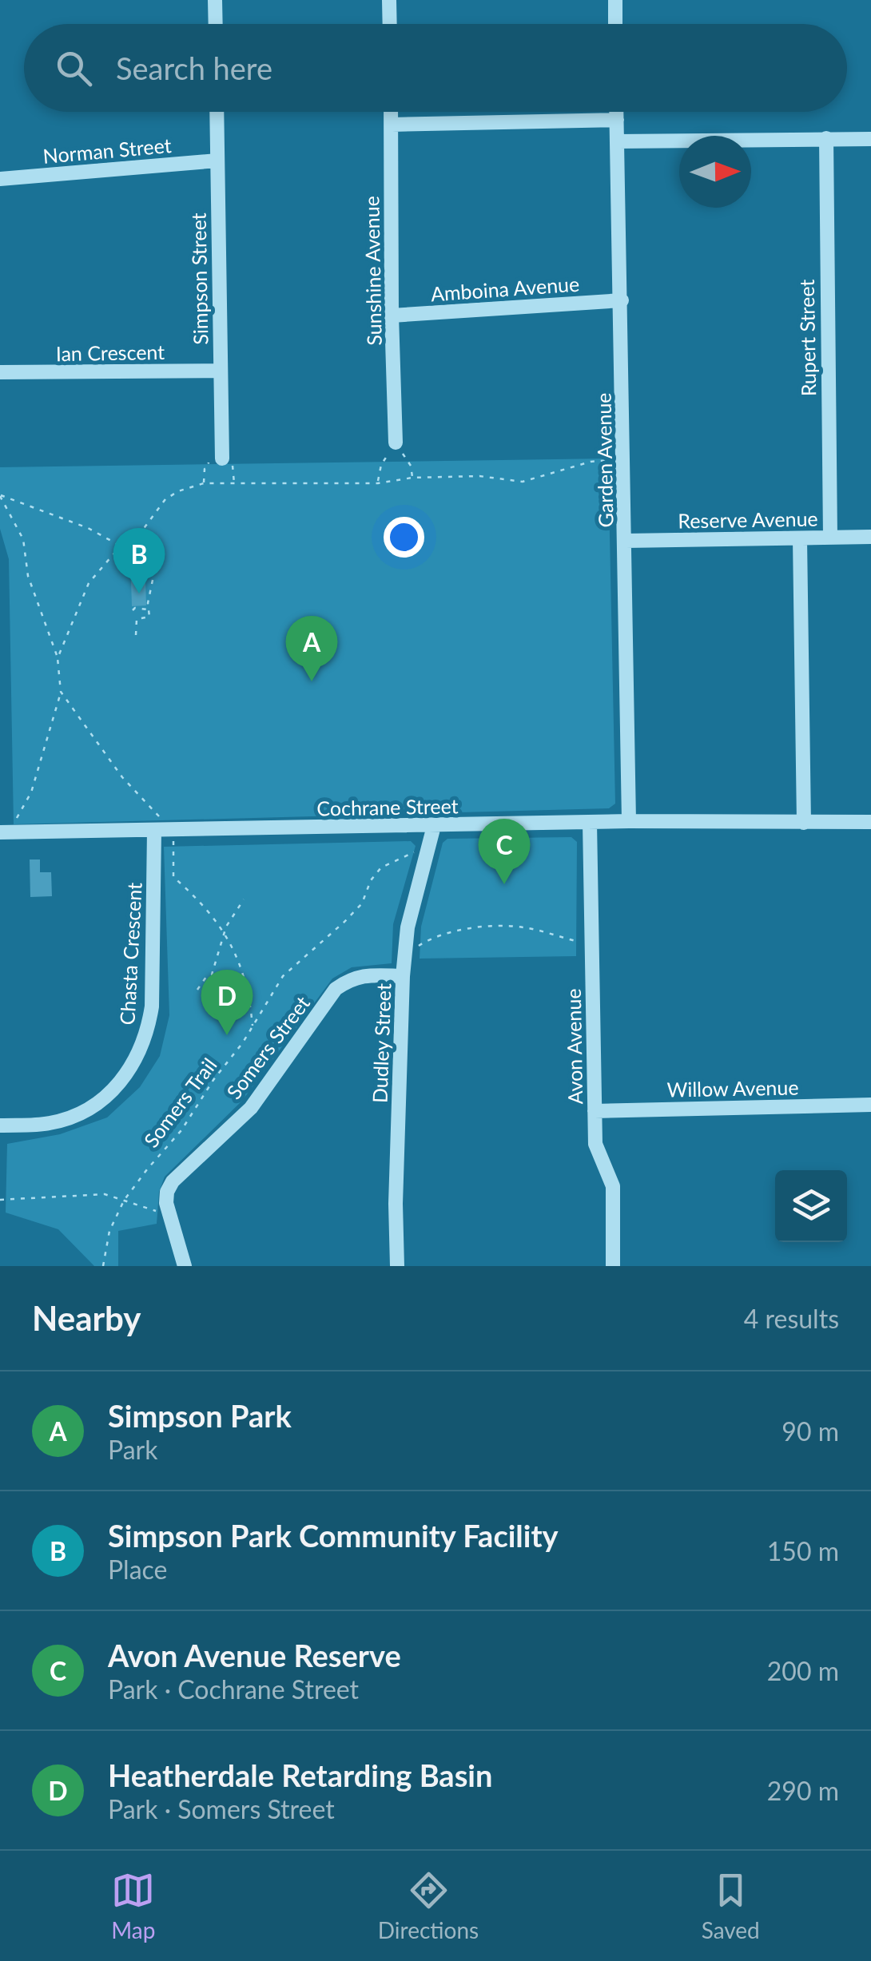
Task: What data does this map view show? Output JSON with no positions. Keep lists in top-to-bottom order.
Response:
{
  "streets": {
    "street": [
      "Norman Street",
      "Sunshine Avenue",
      "Simpson Street",
      "Amboina Avenue",
      "Rupert Street",
      "Ian Crescent",
      "Garden Avenue",
      "Reserve Avenue",
      "Cochrane Street",
      "Chasta Crescent",
      "Dudley Street",
      "Avon Avenue",
      "Somers Street",
      "Willow Avenue"
    ],
    "path": ["Somers Trail"]
  },
  "crossings": [
    ["Norman Street", "Simpson Street"],
    ["Sunshine Avenue", "Amboina Avenue"],
    ["Simpson Street", "Ian Crescent"],
    ["Amboina Avenue", "Garden Avenue"],
    ["Rupert Street", "Reserve Avenue"],
    ["Garden Avenue", "Reserve Avenue"],
    ["Garden Avenue", "Cochrane Street"],
    ["Cochrane Street", "Chasta Crescent"],
    ["Cochrane Street", "Dudley Street"],
    ["Cochrane Street", "Avon Avenue"],
    ["Dudley Street", "Somers Street"],
    ["Dudley Street", "Somers Trail"],
    ["Avon Avenue", "Willow Avenue"]
  ],
  "north": "right",
  "page": {
    "search": "Search here",
    "pins": [
      "B",
      "A",
      "C",
      "D"
    ],
    "heading": ["Nearby", "4 results"],
    "list": [
      {
        "mark": "A",
        "name": "Simpson Park",
        "note": "Park",
        "value": "90 m"
      },
      {
        "mark": "B",
        "name": "Simpson Park Community Facility",
        "note": "Place",
        "value": "150 m"
      },
      {
        "mark": "C",
        "name": "Avon Avenue Reserve",
        "note": "Park · Cochrane Street",
        "value": "200 m"
      },
      {
        "mark": "D",
        "name": "Heatherdale Retarding Basin",
        "note": "Park · Somers Street",
        "value": "290 m"
      }
    ],
    "nav": ["Map", "Directions", "Saved"]
  }
}
